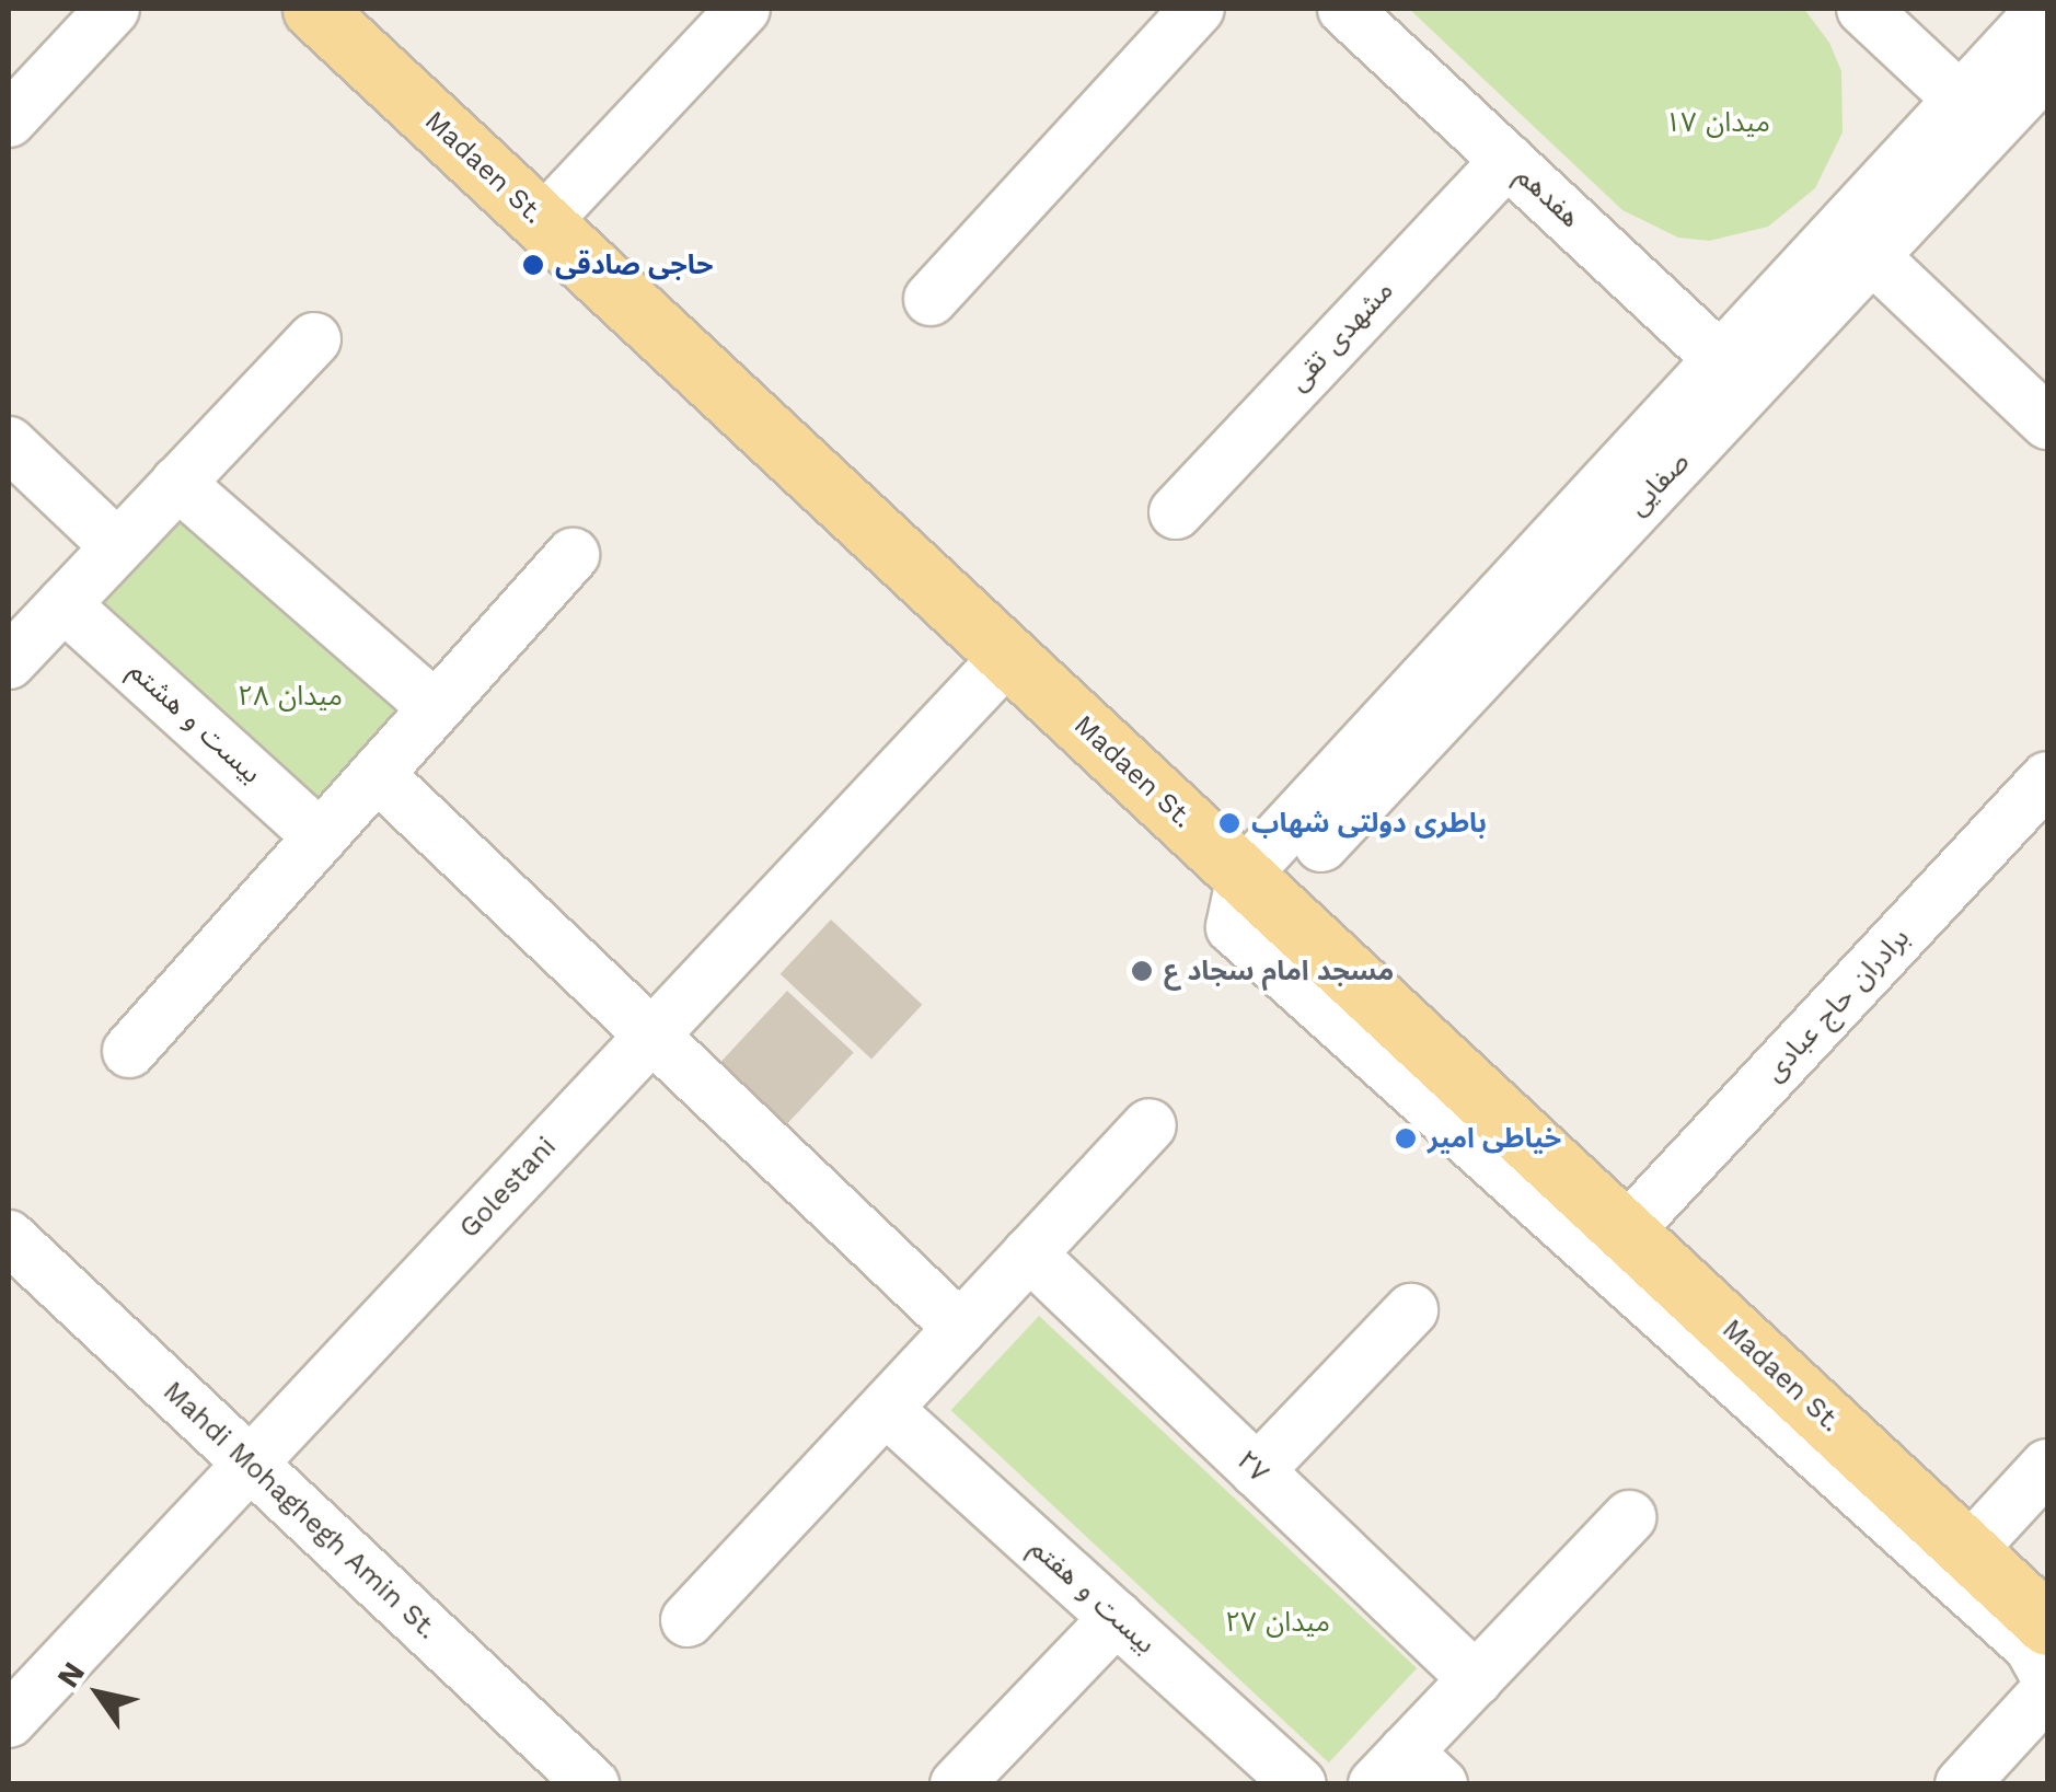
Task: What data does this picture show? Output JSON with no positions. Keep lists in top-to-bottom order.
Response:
{
  "streets": {
    "main road": ["Madaen St."],
    "street": [
      "هفدهم",
      "مشهدی تقی",
      "بیست و هشتم",
      "برادران حاج عبادی",
      "Golestani",
      "۲۷",
      "Mahdi Mohaghegh Amin St.",
      "بیست و هفتم"
    ]
  },
  "crossings": [
    ["Madaen St.", "برادران حاج عبادی"],
    ["Madaen St.", "Golestani"],
    ["هفدهم", "مشهدی تقی"],
    ["Golestani", "Mahdi Mohaghegh Amin St."]
  ],
  "parks": ["میدان ۱۷", "میدان ۲۸", "میدان ۲۷"],
  "places": [
    "حاجی صادقی",
    "باطری دولتی شهاب",
    "مسجد امام سجاد ع",
    "خیاطی امیر"
  ],
  "north": "top left"
}
